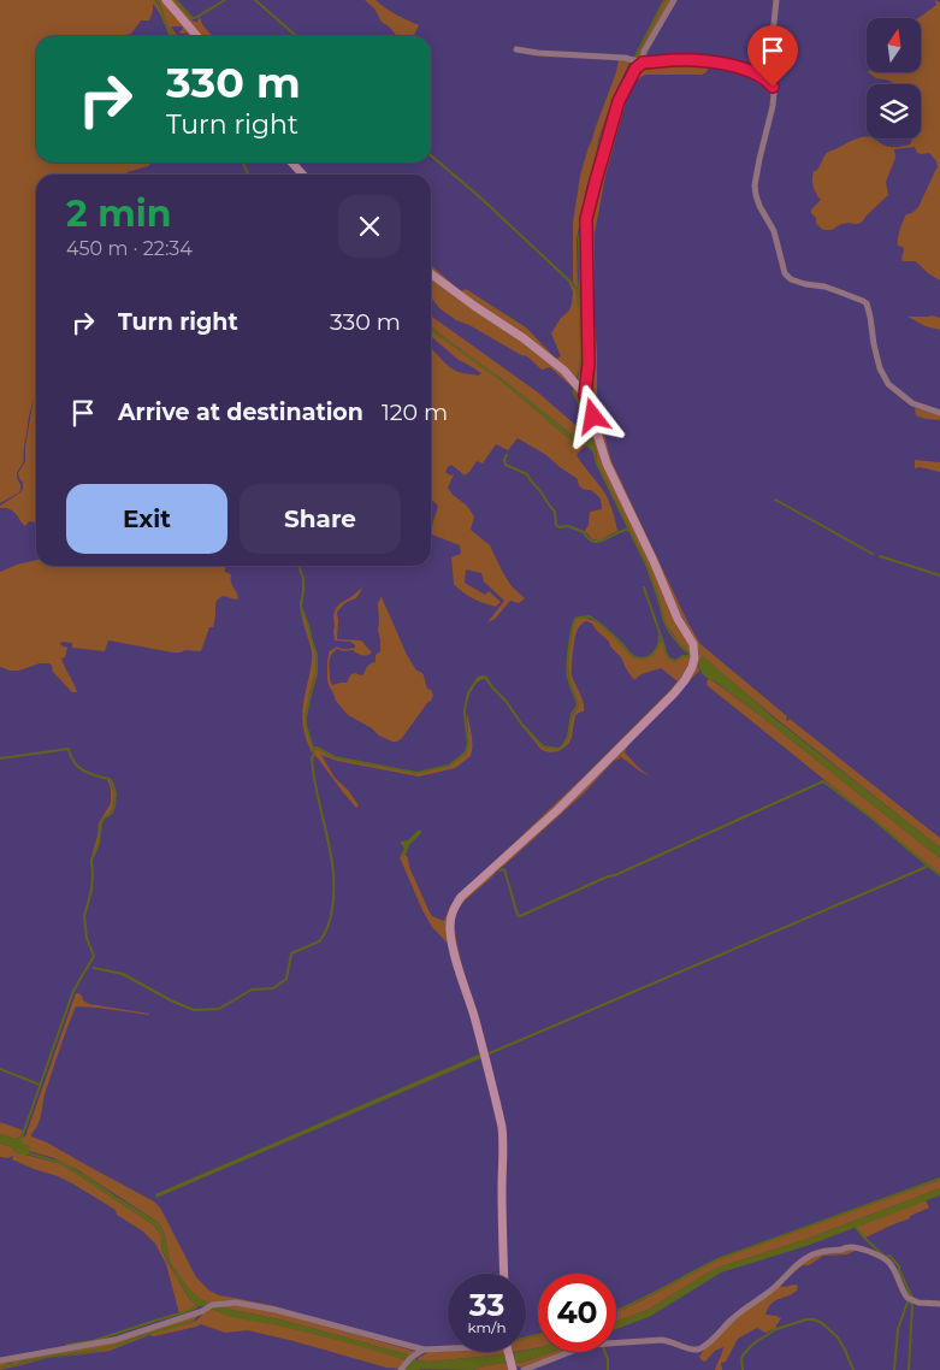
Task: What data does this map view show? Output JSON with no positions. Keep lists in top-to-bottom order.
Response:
{
  "north": "top",
  "page": {
    "turn": ["330 m", "Turn right"],
    "heading": ["2 min", "450 m · 22:34"],
    "list": [
      {
        "name": "Turn right",
        "value": "330 m"
      },
      {
        "name": "Arrive at destination",
        "value": "120 m"
      }
    ],
    "buttons": ["Exit", "Share"],
    "speed": "33 km/h",
    "limit": "40"
  }
}
